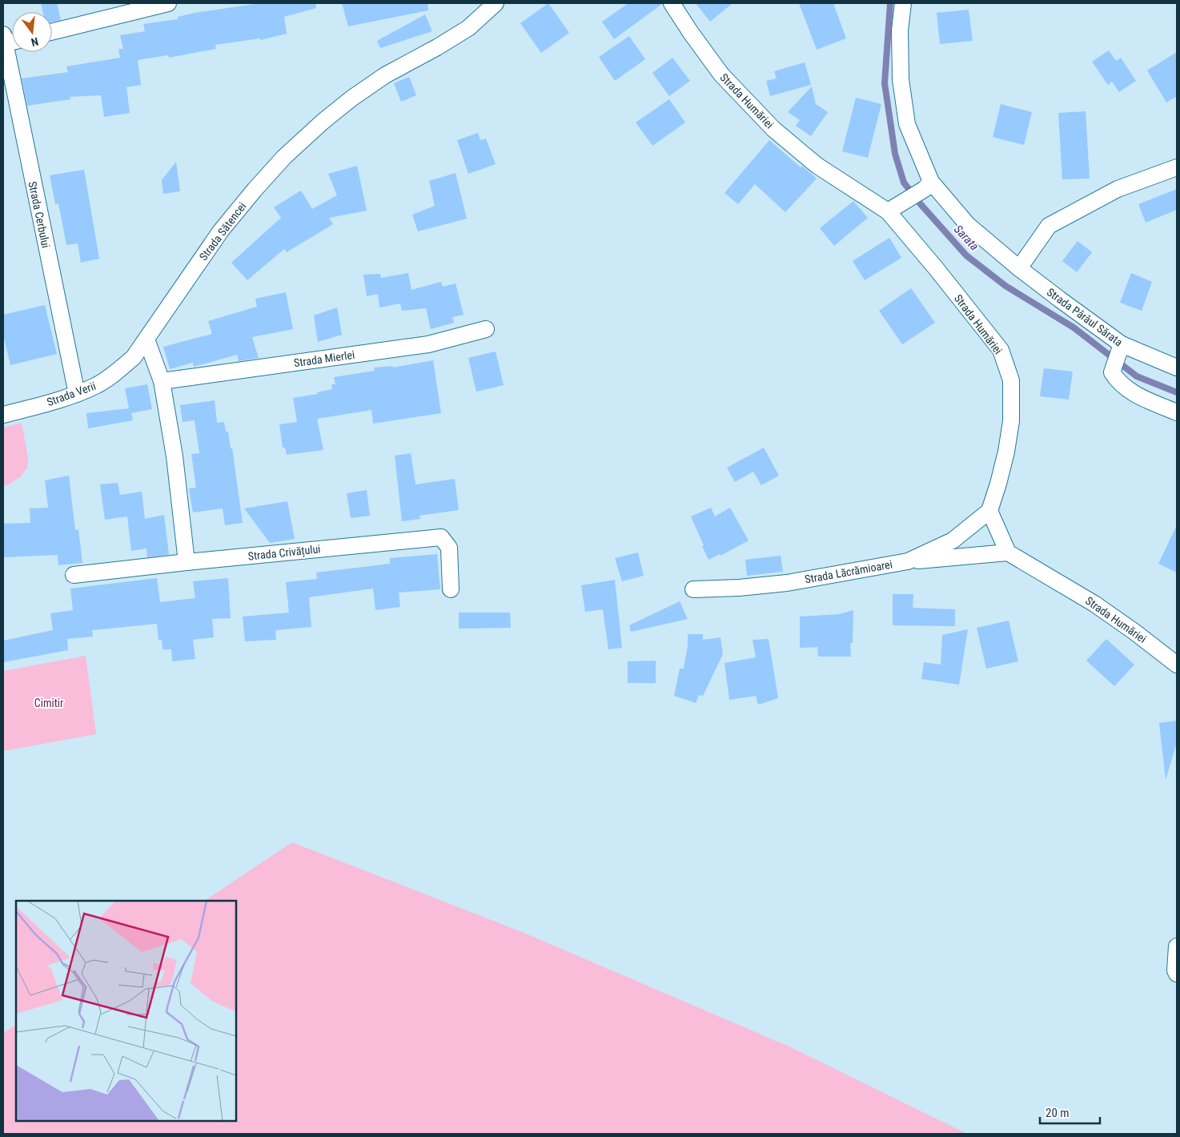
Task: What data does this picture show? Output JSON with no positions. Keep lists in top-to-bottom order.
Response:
{
  "streets": {
    "street": [
      "Strada Humăriei",
      "Strada Cerbului",
      "Strada Sătencei",
      "Strada Pârâul Sărata",
      "Strada Mierlei",
      "Strada Verii",
      "Strada Crivățului",
      "Strada Lăcrămioarei"
    ]
  },
  "crossings": [
    ["Strada Humăriei", "Strada Lăcrămioarei"],
    ["Strada Cerbului", "Strada Verii"],
    ["Strada Sătencei", "Strada Verii"]
  ],
  "water": ["Sarata"],
  "parks": ["Cimitir"],
  "scale_bar": "20 m",
  "north": "bottom"
}
